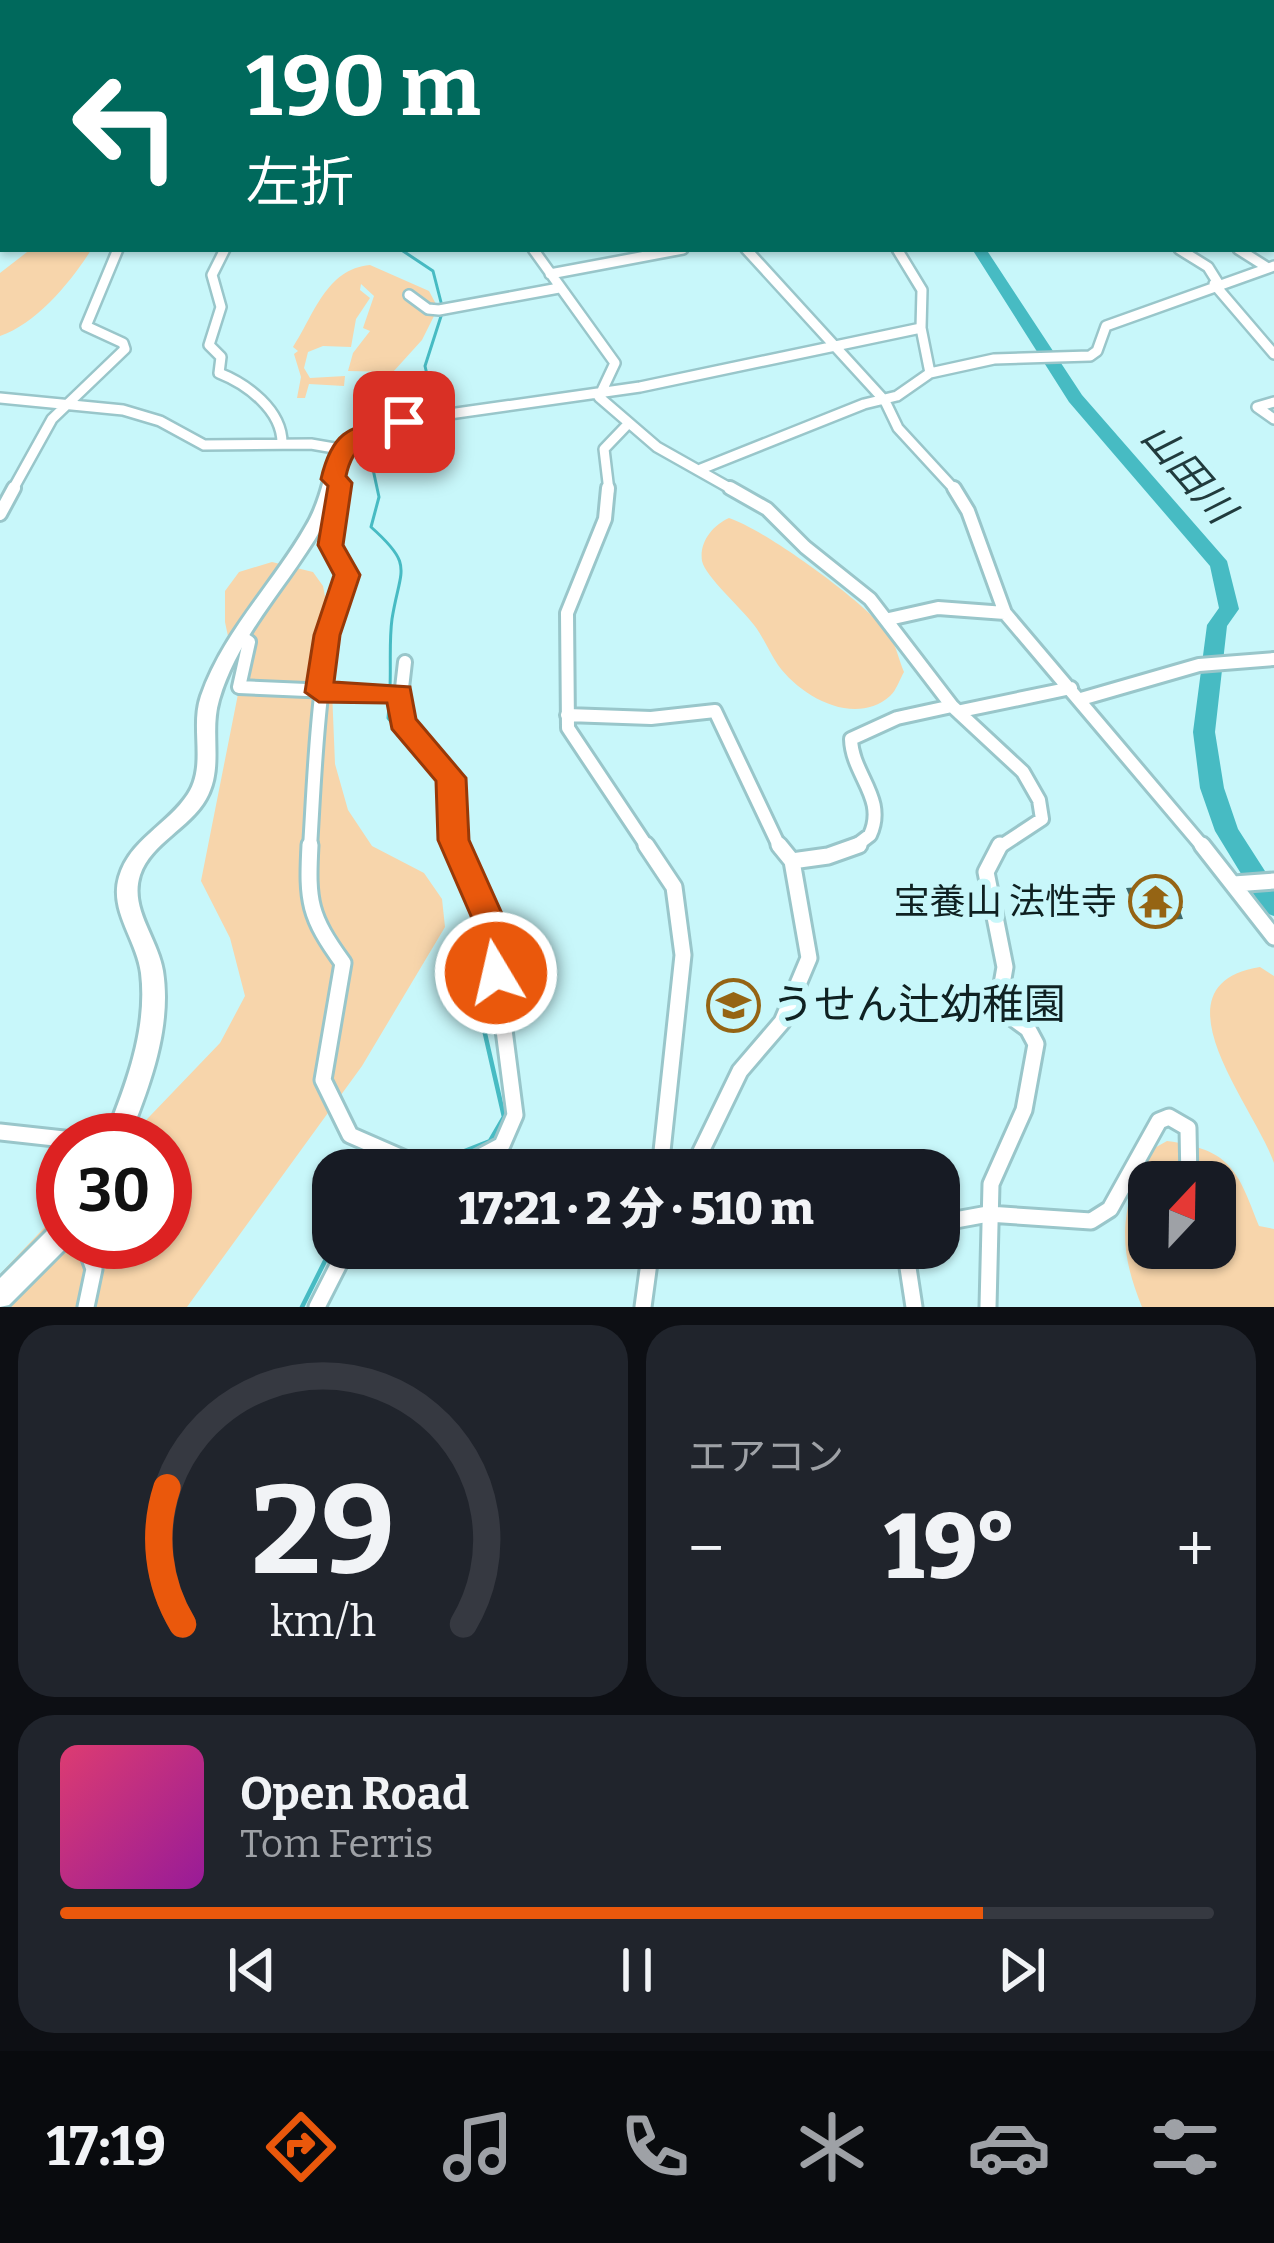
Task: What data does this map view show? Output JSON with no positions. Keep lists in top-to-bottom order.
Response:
{
  "water": ["山田川"],
  "places": {
    "temple": ["宝養山 法性寺"],
    "school or university": ["うせん辻幼稚園"]
  },
  "north": "top",
  "page": {
    "turn": ["190 m", "左折"],
    "limit": "30",
    "trip": "17:21 · 2 分 · 510 m",
    "tile": "エアコン",
    "heat": ["−", "19°", "+"],
    "song": ["Open Road", "Tom Ferris"],
    "tabs": "17:19",
    "gauge": ["29", "km/h"]
  }
}
